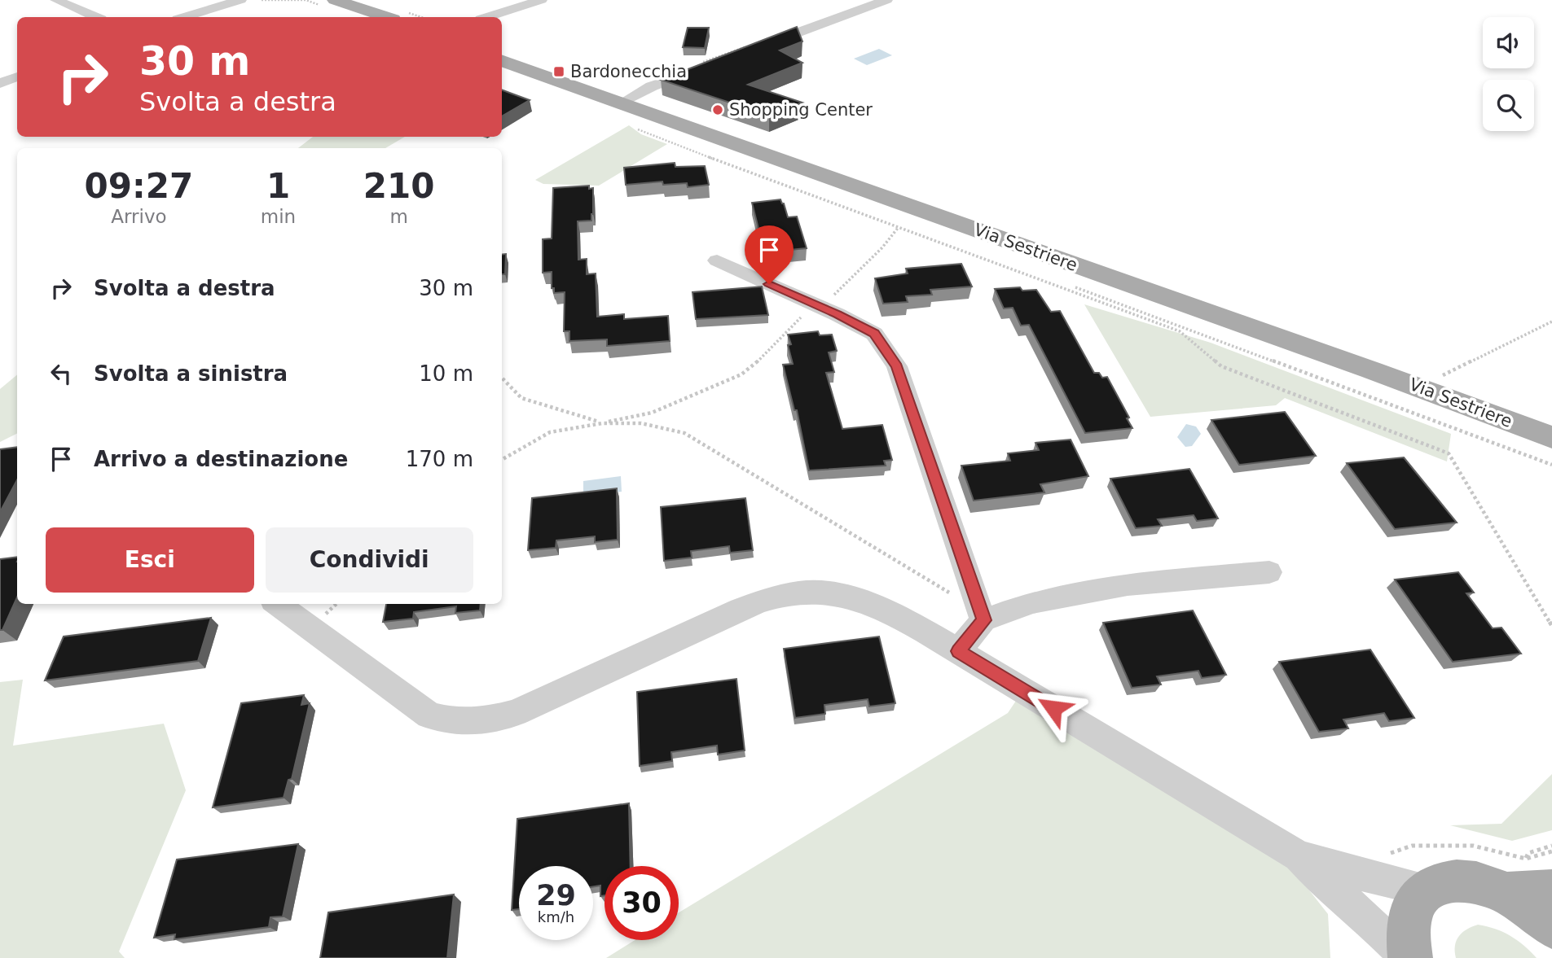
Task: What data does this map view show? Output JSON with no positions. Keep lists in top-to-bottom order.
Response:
{
  "streets": {
    "main road": ["Via Sestriere"]
  },
  "places": {
    "transit": ["Bardonecchia"],
    "other": ["Shopping Center"]
  },
  "page": {
    "turn": ["30 m", "Svolta a destra"],
    "eta": [
      "09:27",
      "Arrivo",
      "1",
      "min",
      "210",
      "m"
    ],
    "list": [
      {
        "name": "Svolta a destra",
        "value": "30 m"
      },
      {
        "name": "Svolta a sinistra",
        "value": "10 m"
      },
      {
        "name": "Arrivo a destinazione",
        "value": "170 m"
      }
    ],
    "buttons": ["Esci", "Condividi"],
    "speed": "29 km/h",
    "limit": "30"
  }
}
